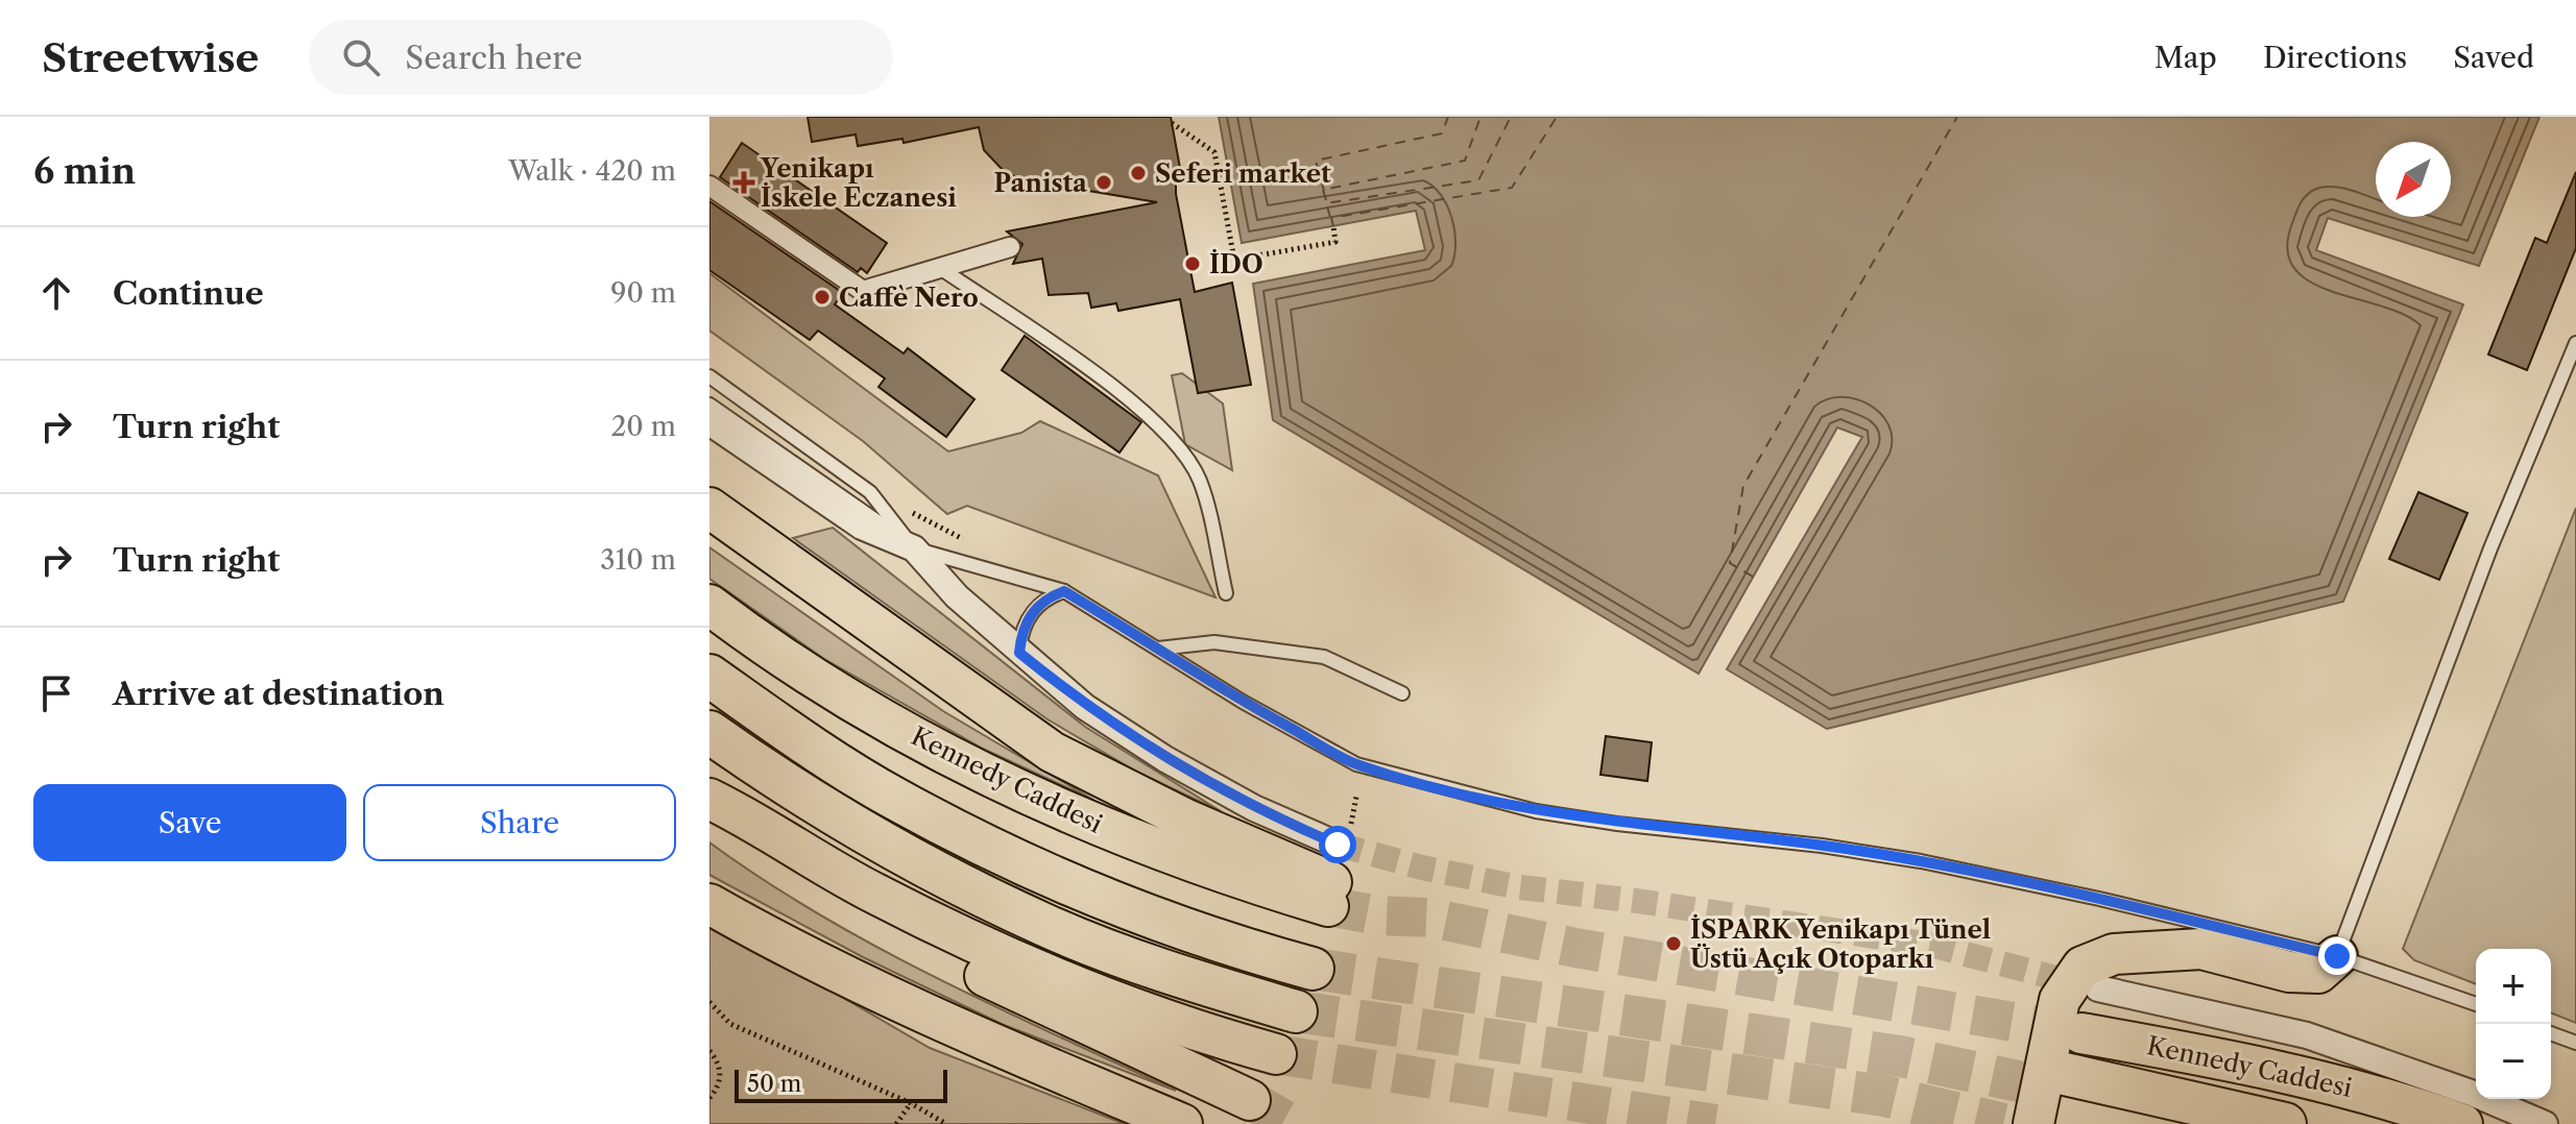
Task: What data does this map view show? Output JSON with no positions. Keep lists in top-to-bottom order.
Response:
{
  "streets": {
    "main road": ["Kennedy Caddesi"]
  },
  "places": {
    "other": [
      "Seferi market",
      "Panista",
      "İDO",
      "Caffè Nero",
      "İSPARK Yenikapı Tünel Üstü Açık Otoparkı"
    ],
    "health": ["Yenikapı İskele Eczanesi"]
  },
  "scale_bar": "50 m",
  "north": "bottom left",
  "page": {
    "header": "Streetwise",
    "search": "Search here",
    "nav": ["Map", "Directions", "Saved"],
    "heading": ["6 min", "Walk · 420 m"],
    "list": [
      ["Continue", "90 m"],
      ["Turn right", "20 m"],
      ["Turn right", "310 m"],
      "Arrive at destination"
    ],
    "buttons": ["Save", "Share"],
    "map_buttons": ["+", "−"],
    "scale": "50 m"
  }
}
